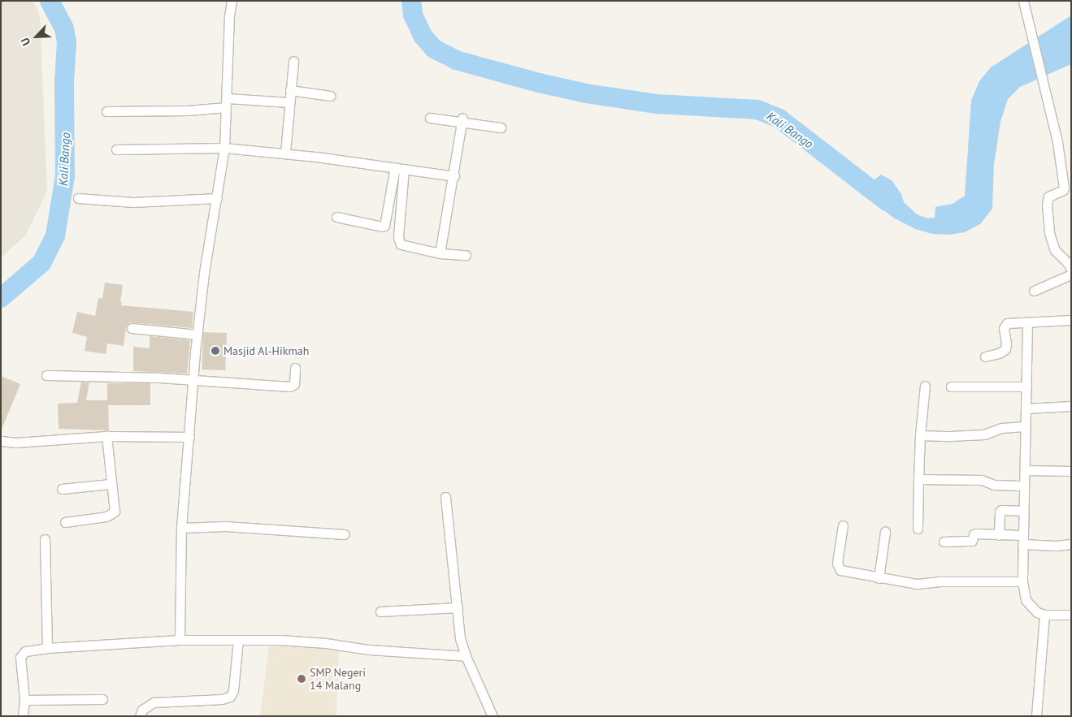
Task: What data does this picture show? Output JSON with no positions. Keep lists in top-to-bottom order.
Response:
{
  "water": ["Kali Bango"],
  "places": ["Masjid Al-Hikmah", "SMP Negeri 14 Malang"],
  "north": "bottom left"
}
